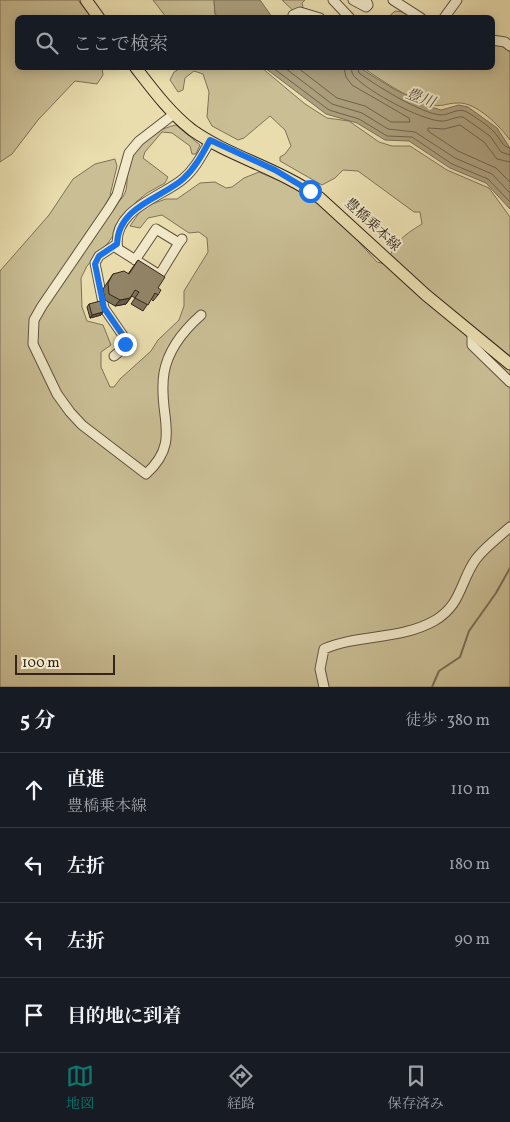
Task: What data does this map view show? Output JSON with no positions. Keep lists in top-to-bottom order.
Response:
{
  "streets": {
    "main road": ["豊橋乗本線"]
  },
  "water": ["豊川"],
  "scale_bar": "100 m",
  "page": {
    "search": "ここで検索",
    "scale": "100 m",
    "heading": ["5 分", "徒歩 · 380 m"],
    "list": [
      ["直進", "豊橋乗本線", "110 m"],
      ["左折", "180 m"],
      ["左折", "90 m"],
      "目的地に到着"
    ],
    "nav": ["地図", "経路", "保存済み"]
  }
}
